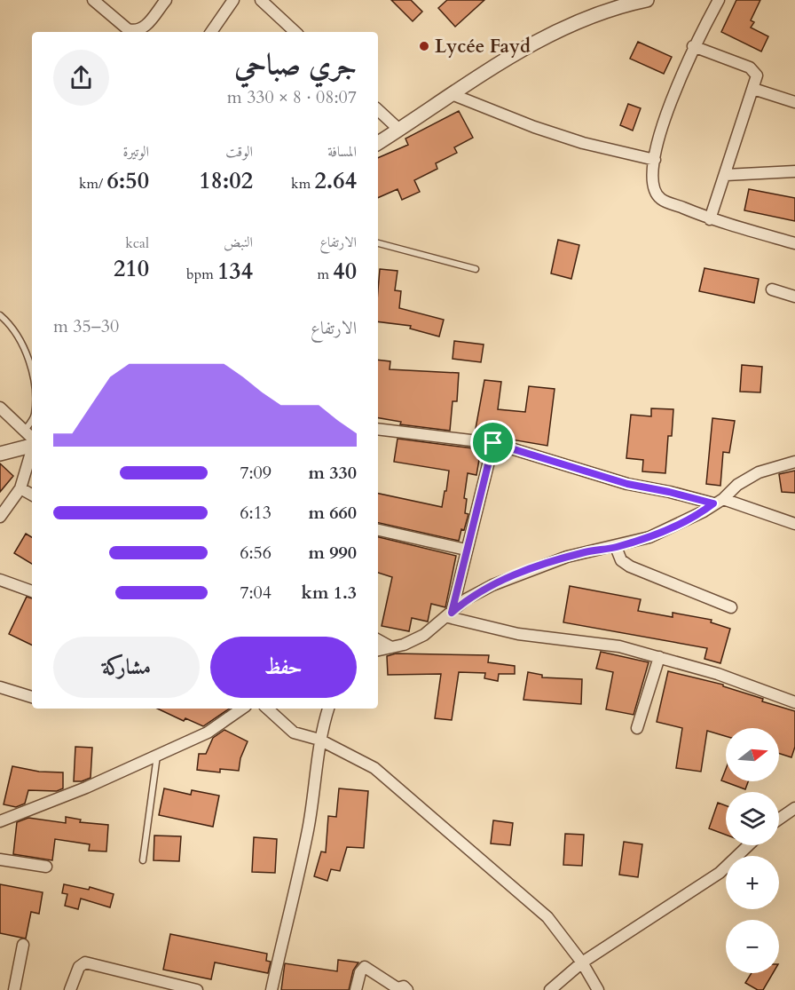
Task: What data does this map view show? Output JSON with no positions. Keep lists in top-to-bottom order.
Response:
{
  "places": ["Lycée Fayd"],
  "north": "right",
  "page": {
    "heading": ["جري صباحي", "08:07 · 8 × 330 m"],
    "stats": [
      ["المسافة", "2.64 km"],
      ["الوقت", "18:02"],
      ["الوتيرة", "6:50 /km"],
      ["الارتفاع", "40 m"],
      ["النبض", "134 bpm"],
      ["kcal", "210"]
    ],
    "chart": ["الارتفاع", "30–35 m"],
    "list": [
      {
        "name": "330 m",
        "note": "7:09"
      },
      {
        "name": "660 m",
        "note": "6:13"
      },
      {
        "name": "990 m",
        "note": "6:56"
      },
      {
        "name": "1.3 km",
        "note": "7:04"
      }
    ],
    "buttons": ["حفظ", "مشاركة"],
    "map_buttons": ["+", "−"]
  }
}
